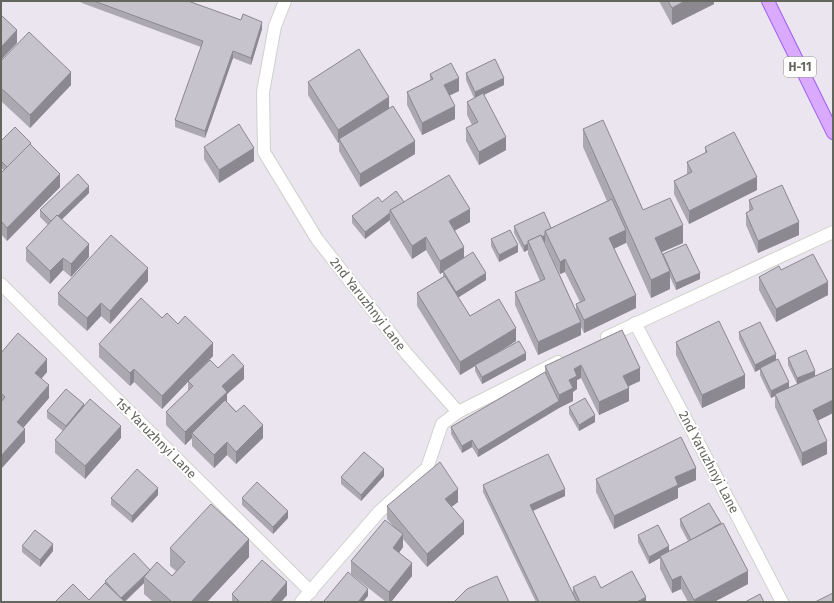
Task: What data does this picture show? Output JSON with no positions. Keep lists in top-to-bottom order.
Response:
{
  "streets": {
    "main road": ["Н-11"],
    "street": ["2nd Yaruzhnyi Lane", "1st Yaruzhnyi Lane"]
  }
}
